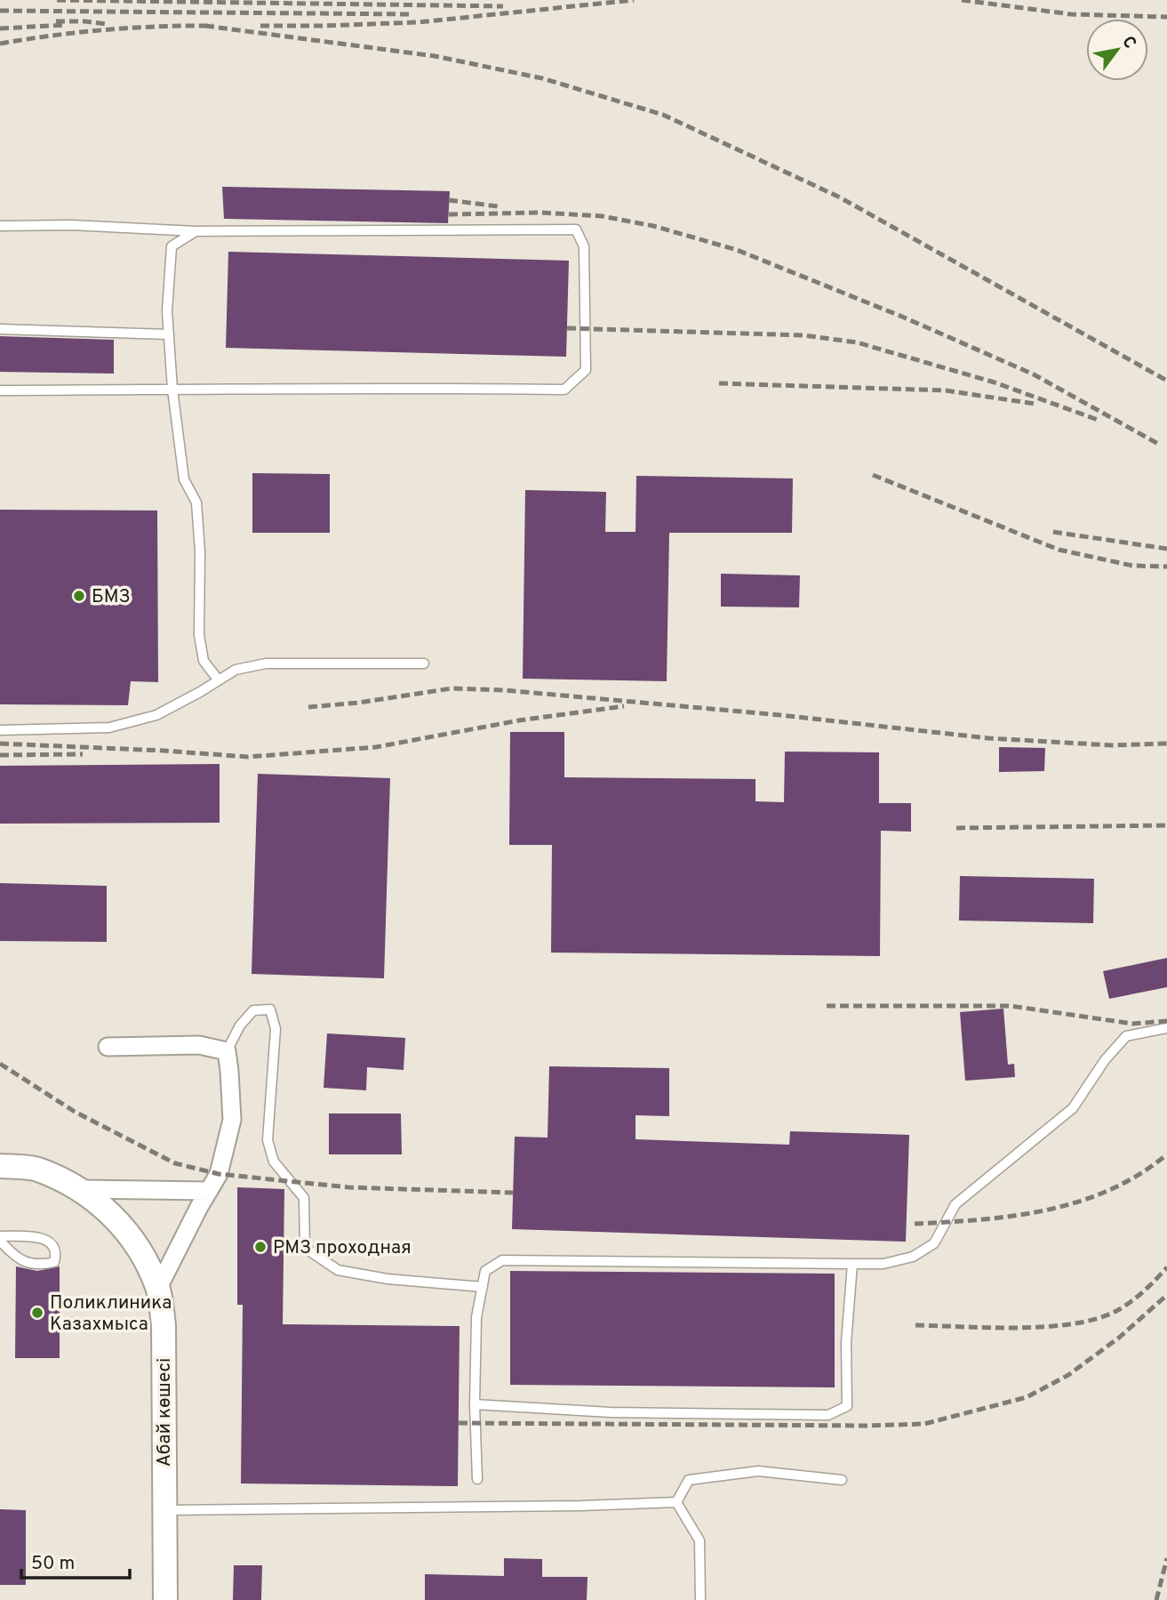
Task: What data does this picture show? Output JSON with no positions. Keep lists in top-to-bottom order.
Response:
{
  "streets": {
    "street": ["Абай көшесі"]
  },
  "places": ["БМЗ", "РМЗ проходная", "Поликлиника Казахмыса"],
  "scale_bar": "50 m",
  "north": "top right"
}
